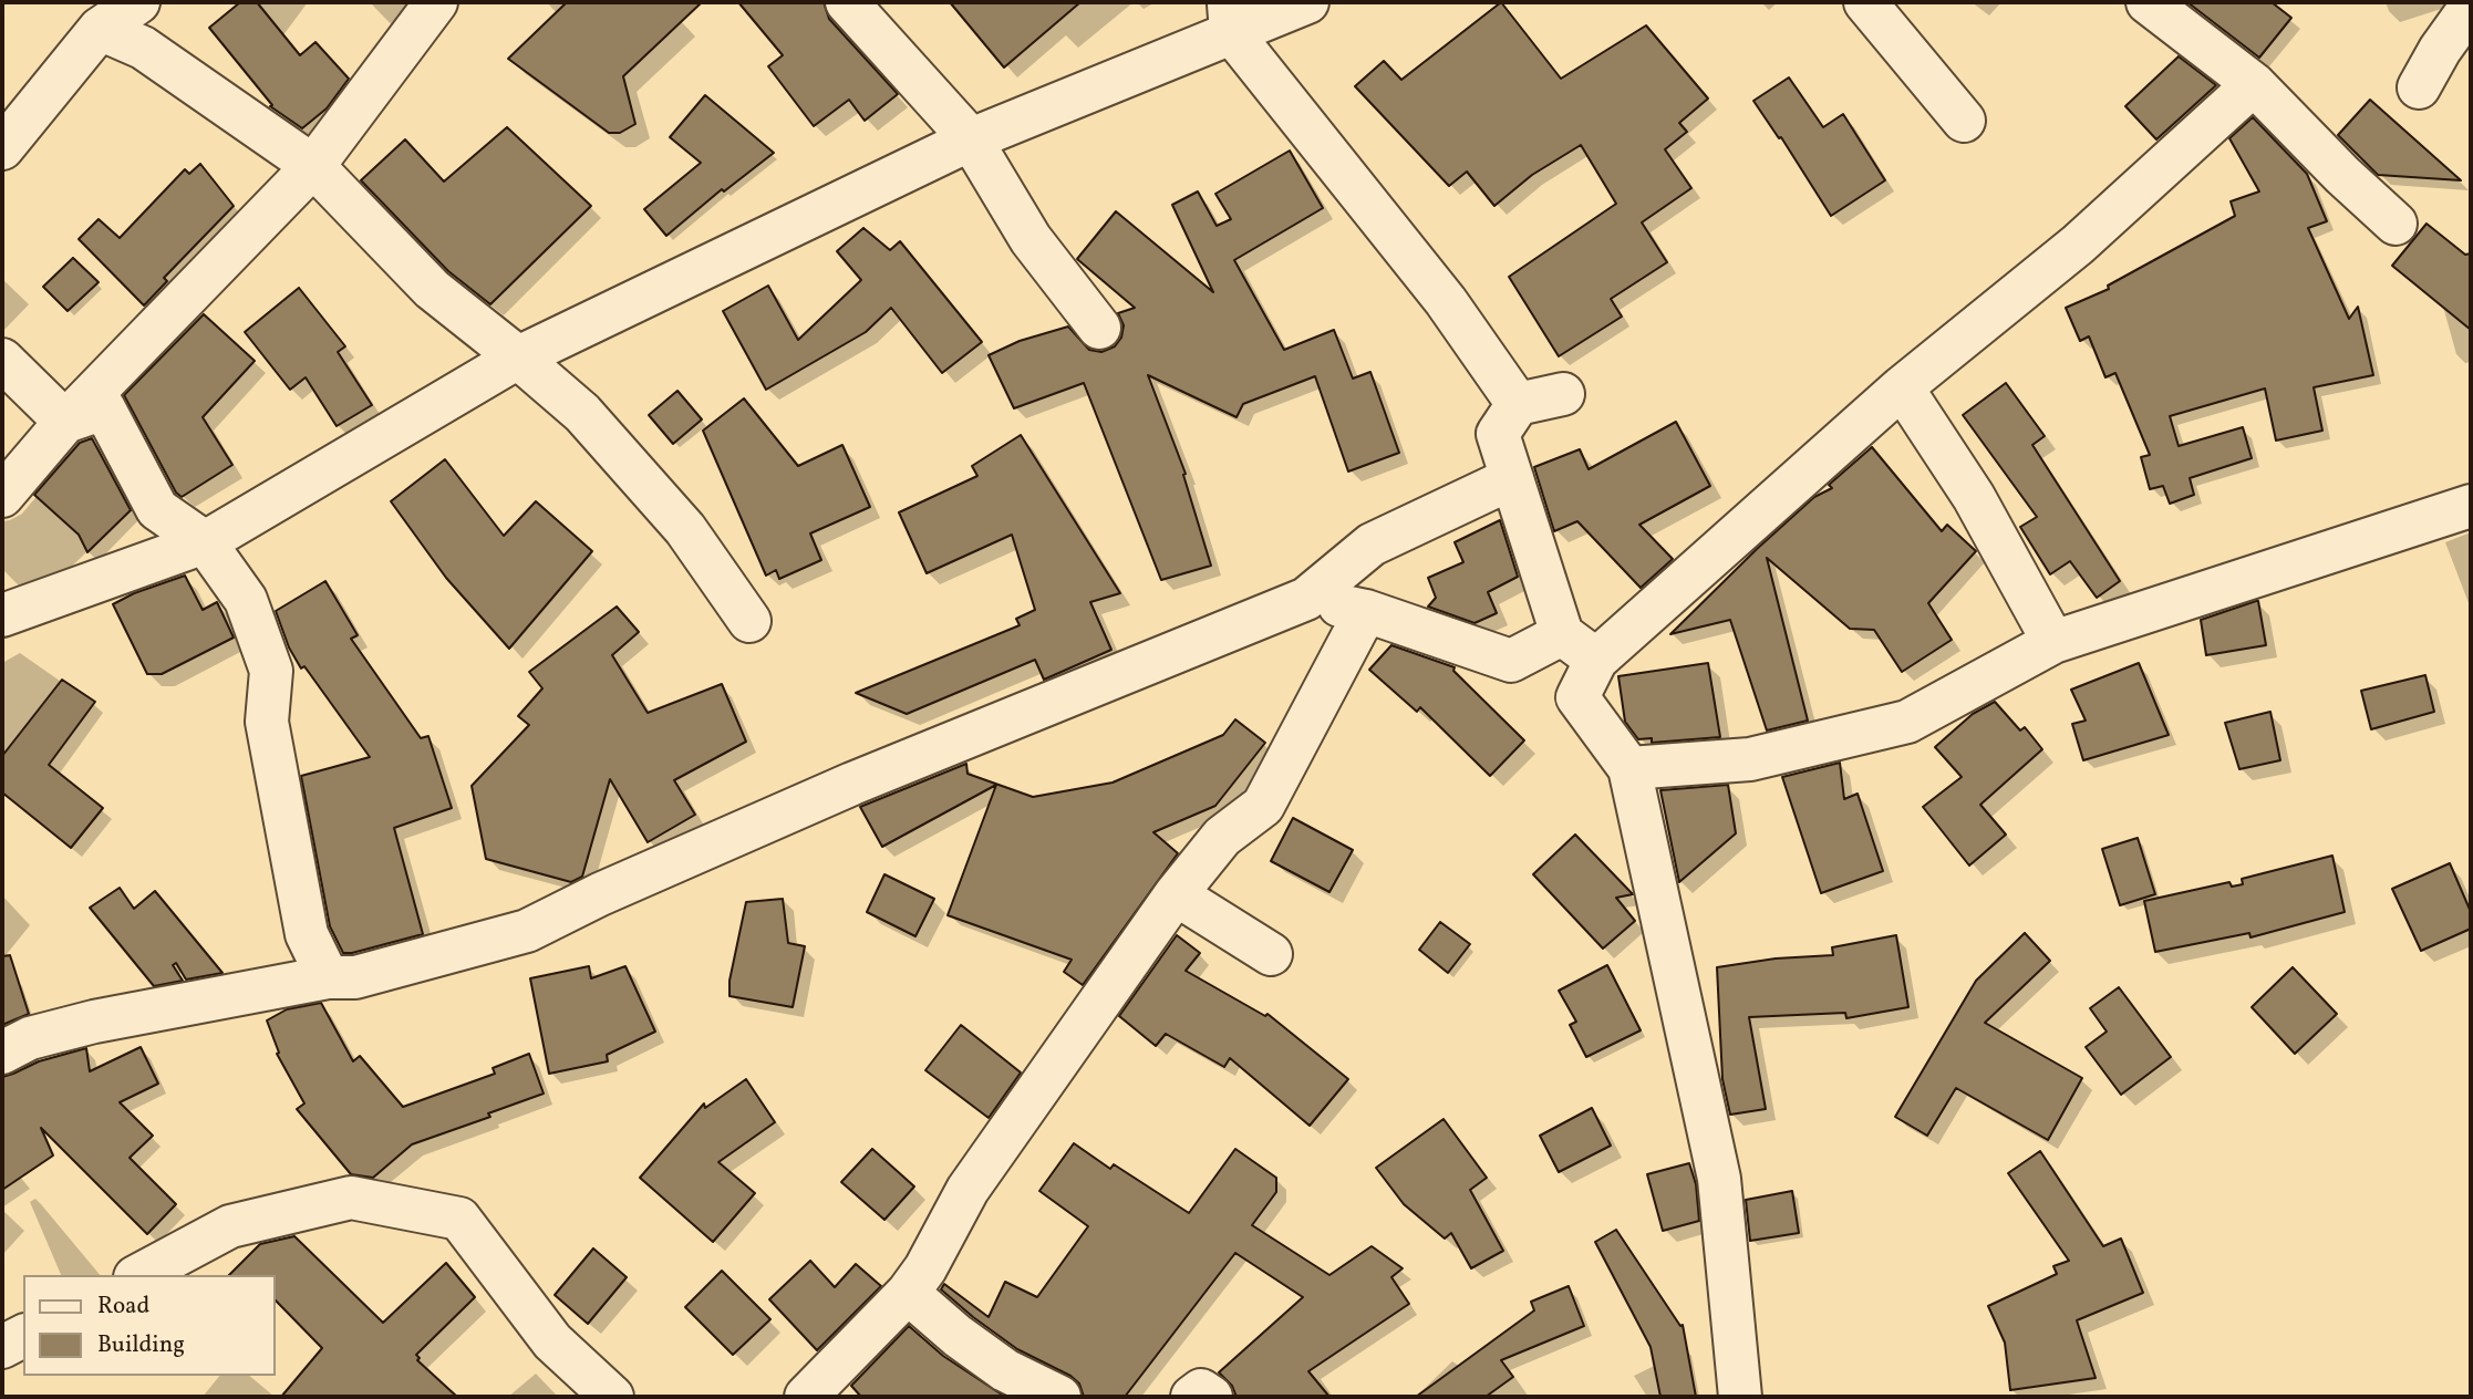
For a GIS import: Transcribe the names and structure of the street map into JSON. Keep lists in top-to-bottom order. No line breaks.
{"legend":["Road","Building"]}
